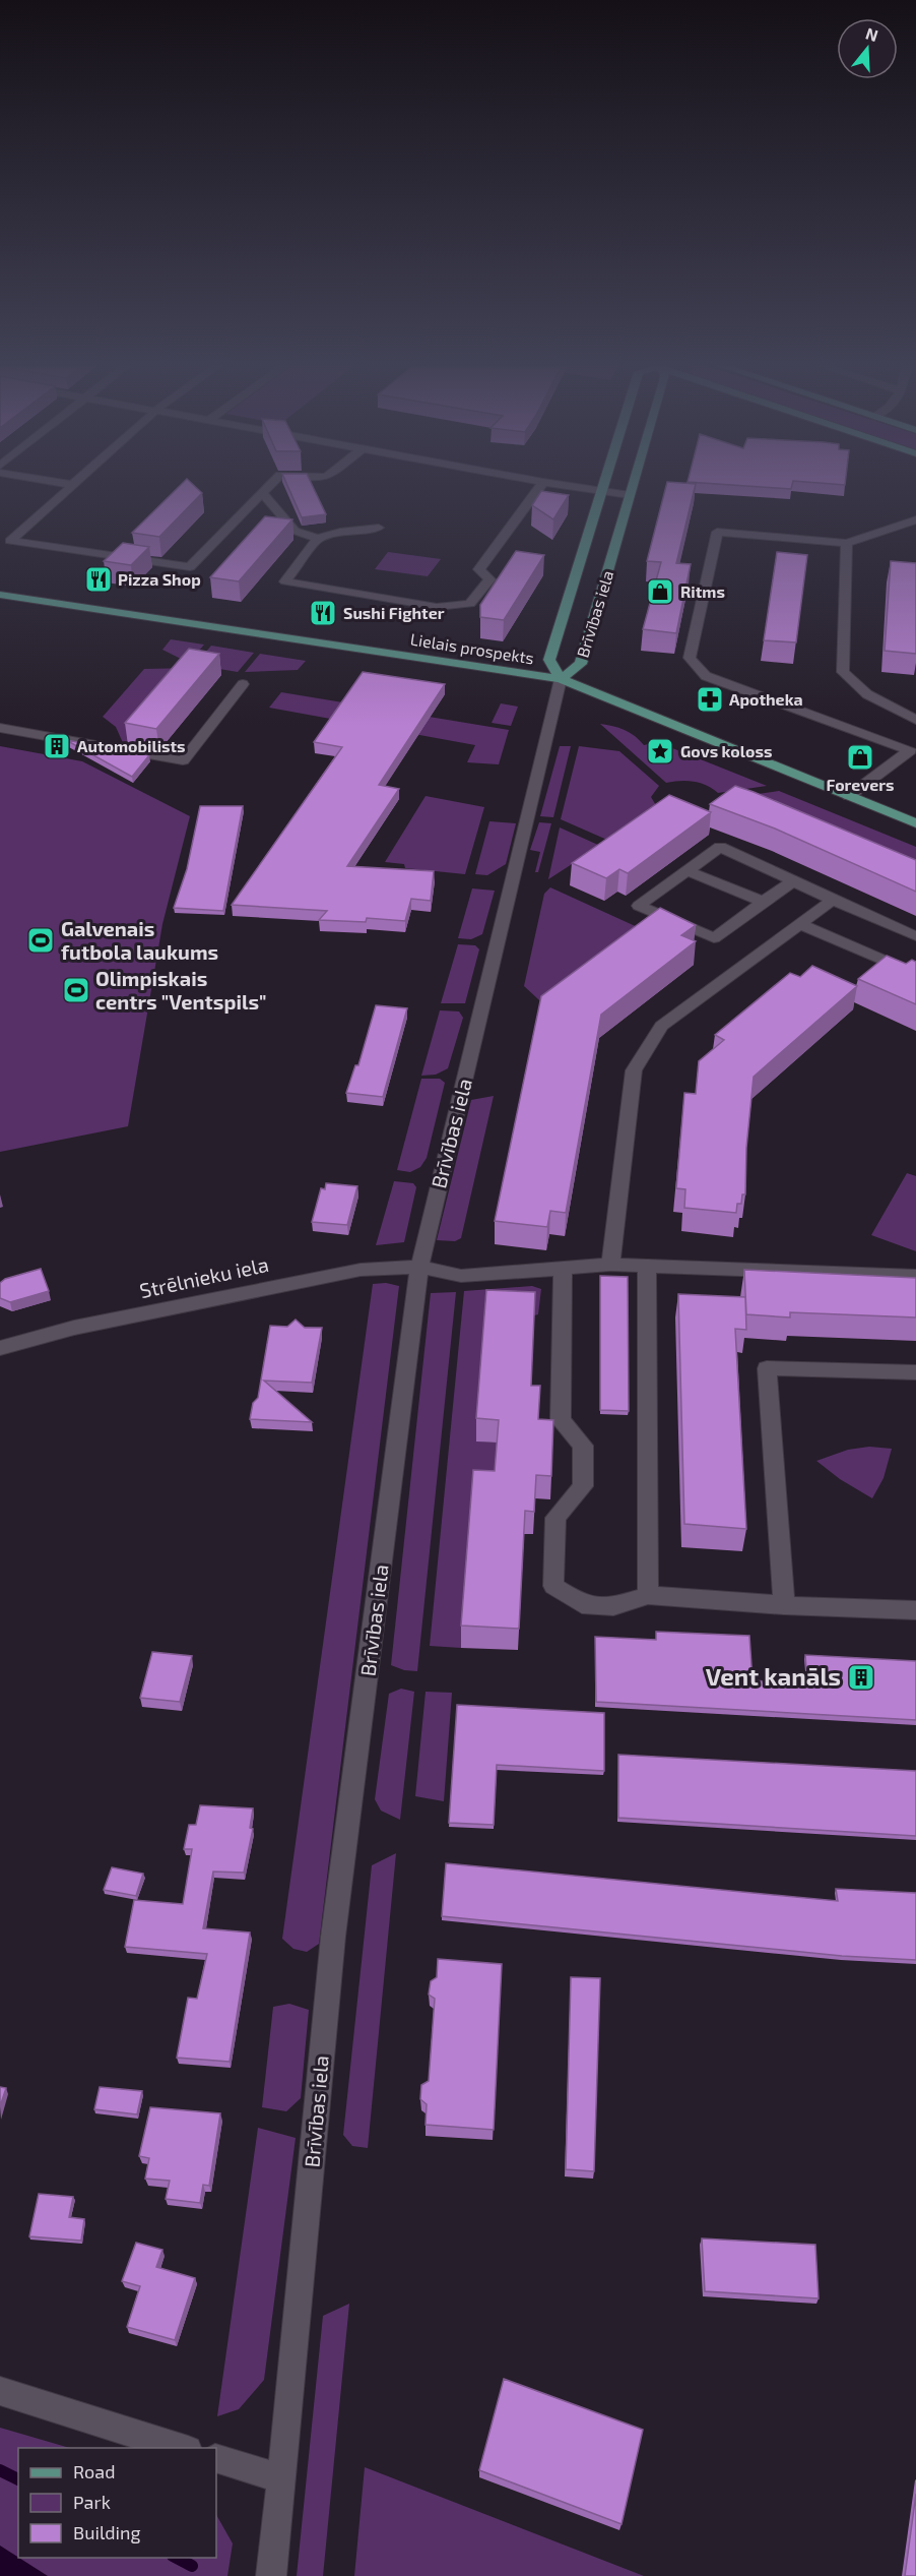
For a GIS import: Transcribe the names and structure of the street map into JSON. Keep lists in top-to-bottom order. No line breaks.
{"streets":{"main road":["Brīvības iela","Lielais prospekts"],"street":["Strēlnieku iela"]},"crossings":[["Brīvības iela","Lielais prospekts"],["Brīvības iela","Strēlnieku iela"]],"places":{"restaurant":["Pizza Shop","Sushi Fighter"],"shop":["Ritms","Forevers"],"pharmacy":["Apotheka"],"building":["Automobilists","Vent kanāls"],"place":["Govs koloss"],"sports":["Galvenais futbola laukums","Olimpiskais centrs \"Ventspils\""]},"legend":["Road","Park","Building"],"north":"top"}
